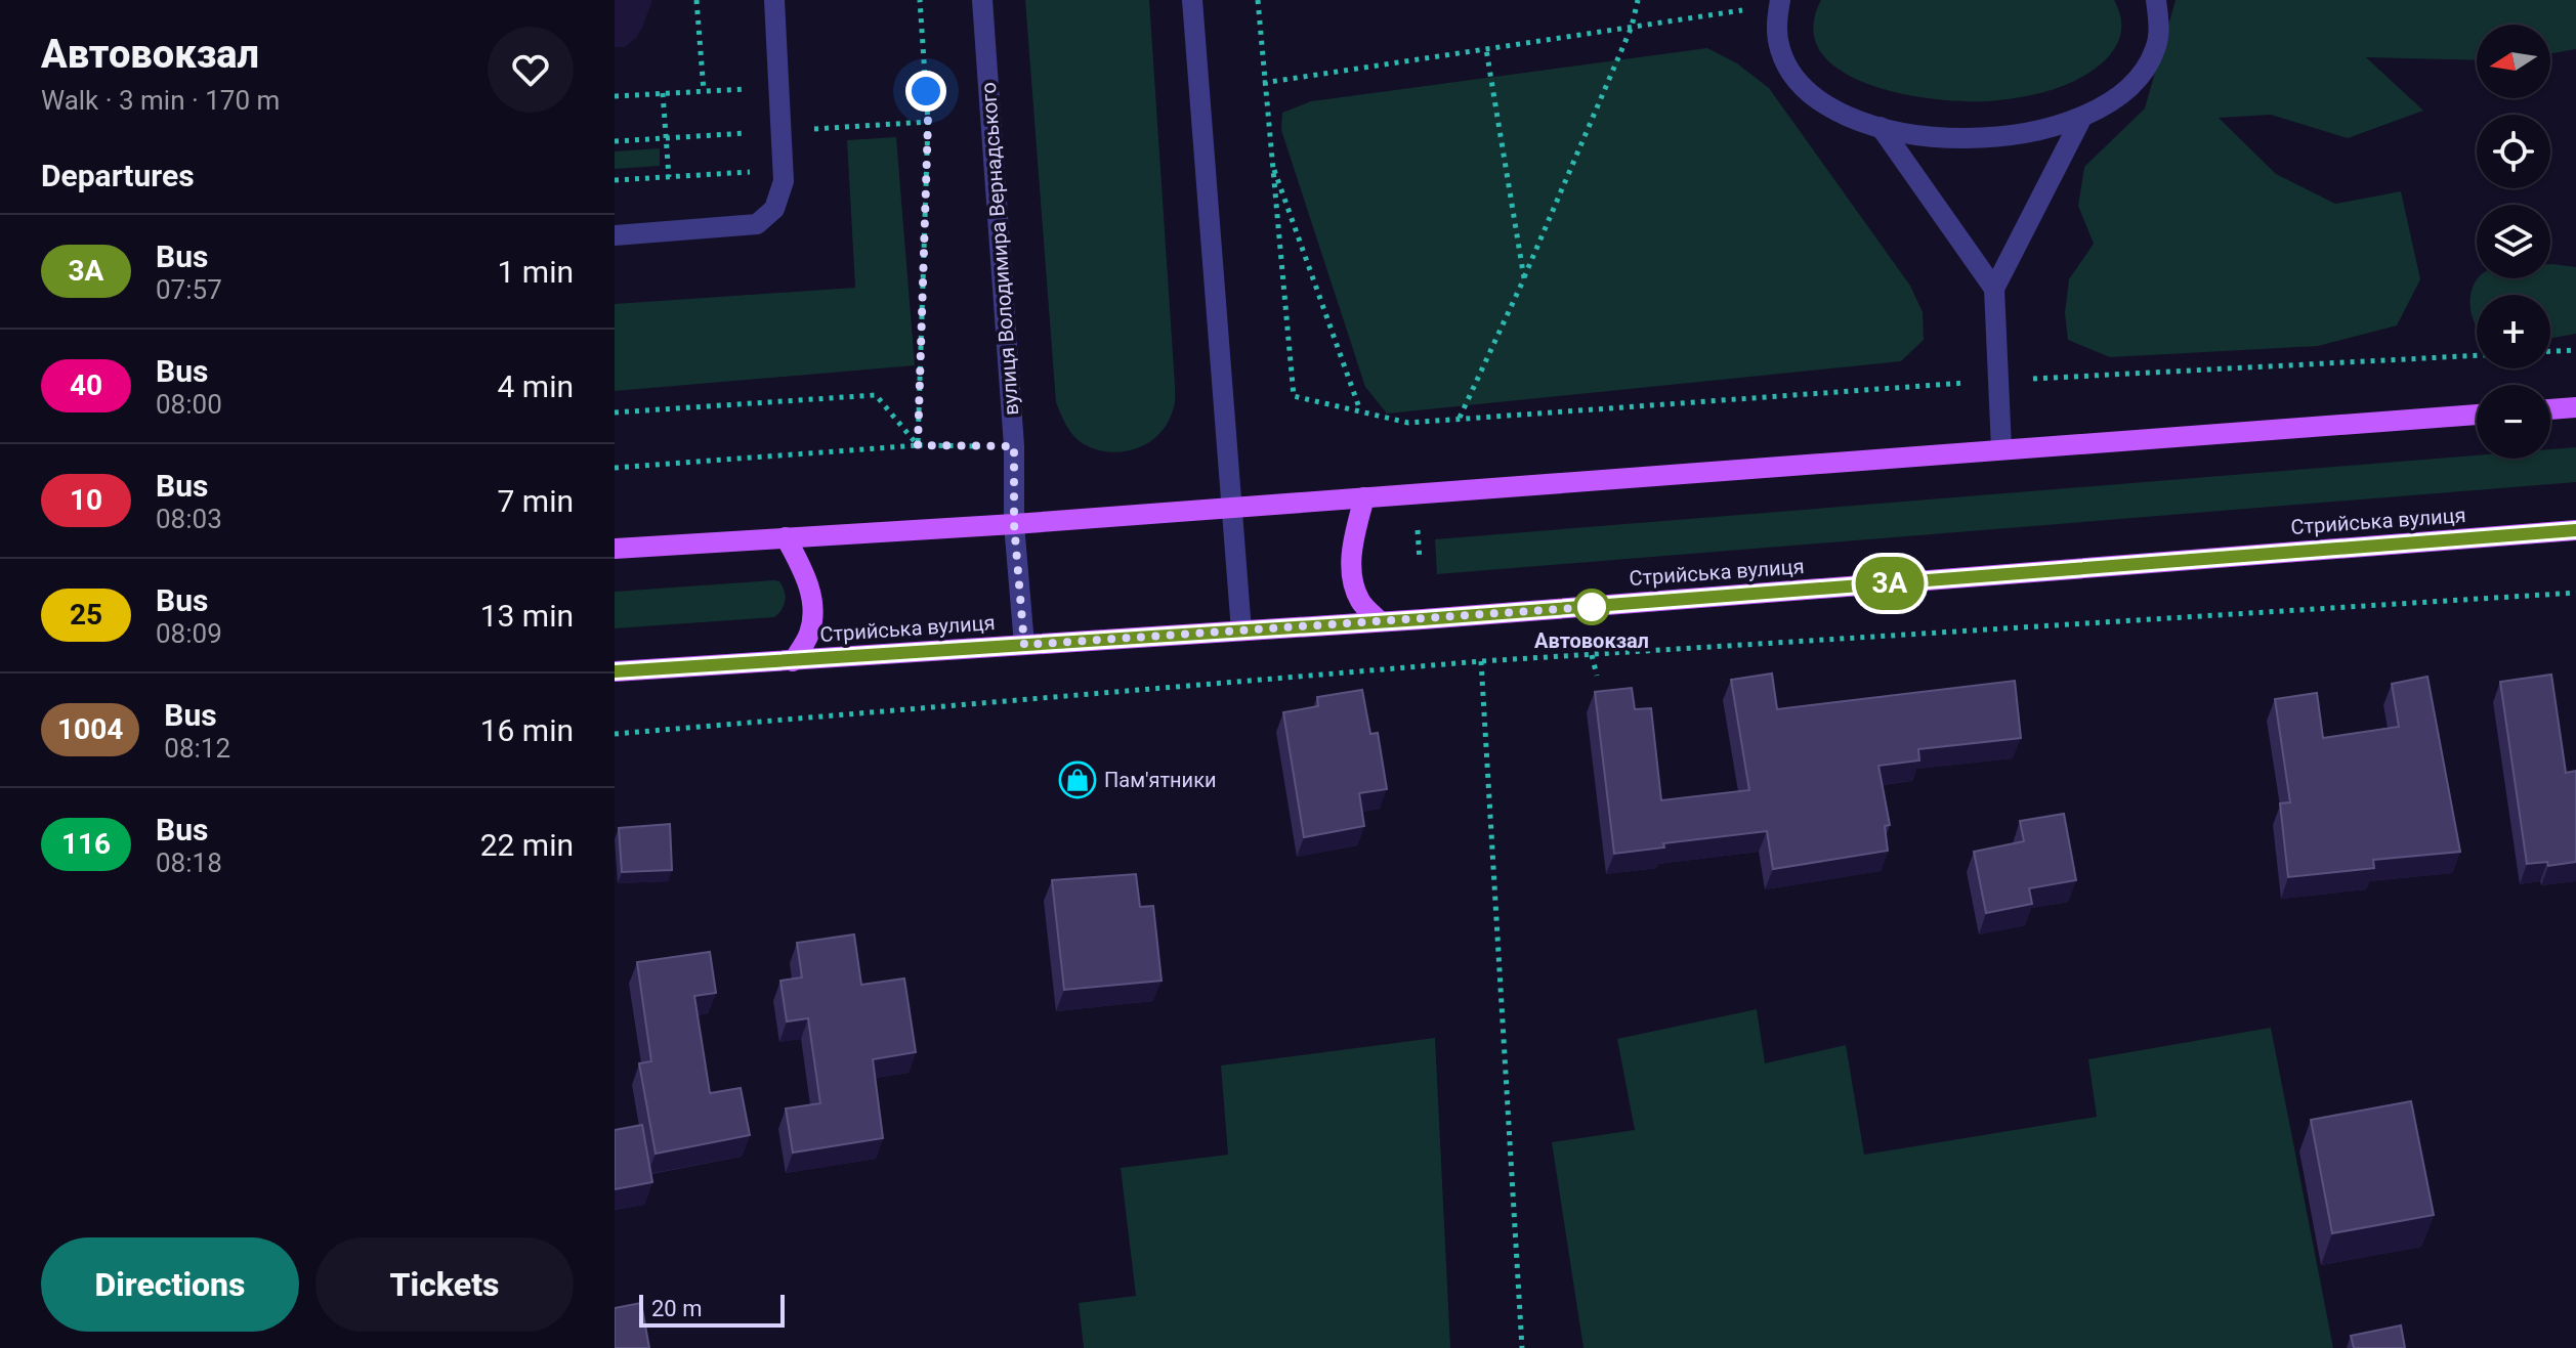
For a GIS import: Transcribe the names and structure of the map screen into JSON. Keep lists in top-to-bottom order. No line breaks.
{"streets":{"main road":["Стрийська вулиця"],"street":["вулиця Володимира Вернадського"]},"crossings":[["вулиця Володимира Вернадського","Стрийська вулиця"]],"places":{"other":["Автовокзал"],"shop":["Пам'ятники"]},"lines":["bus line 3А"],"scale_bar":"20 m","north":"left","page":{"heading":[["Автовокзал","Walk · 3 min · 170 m"],"Departures"],"on_map":"3А","map_buttons":["+","−"],"list":[{"mark":"3А","name":"Bus","note":"07:57","value":"1 min"},{"mark":"40","name":"Bus","note":"08:00","value":"4 min"},{"mark":"10","name":"Bus","note":"08:03","value":"7 min"},{"mark":"25","name":"Bus","note":"08:09","value":"13 min"},{"mark":"1004","name":"Bus","note":"08:12","value":"16 min"},{"mark":"116","name":"Bus","note":"08:18","value":"22 min"}],"buttons":["Directions","Tickets"],"scale":"20 m"}}
